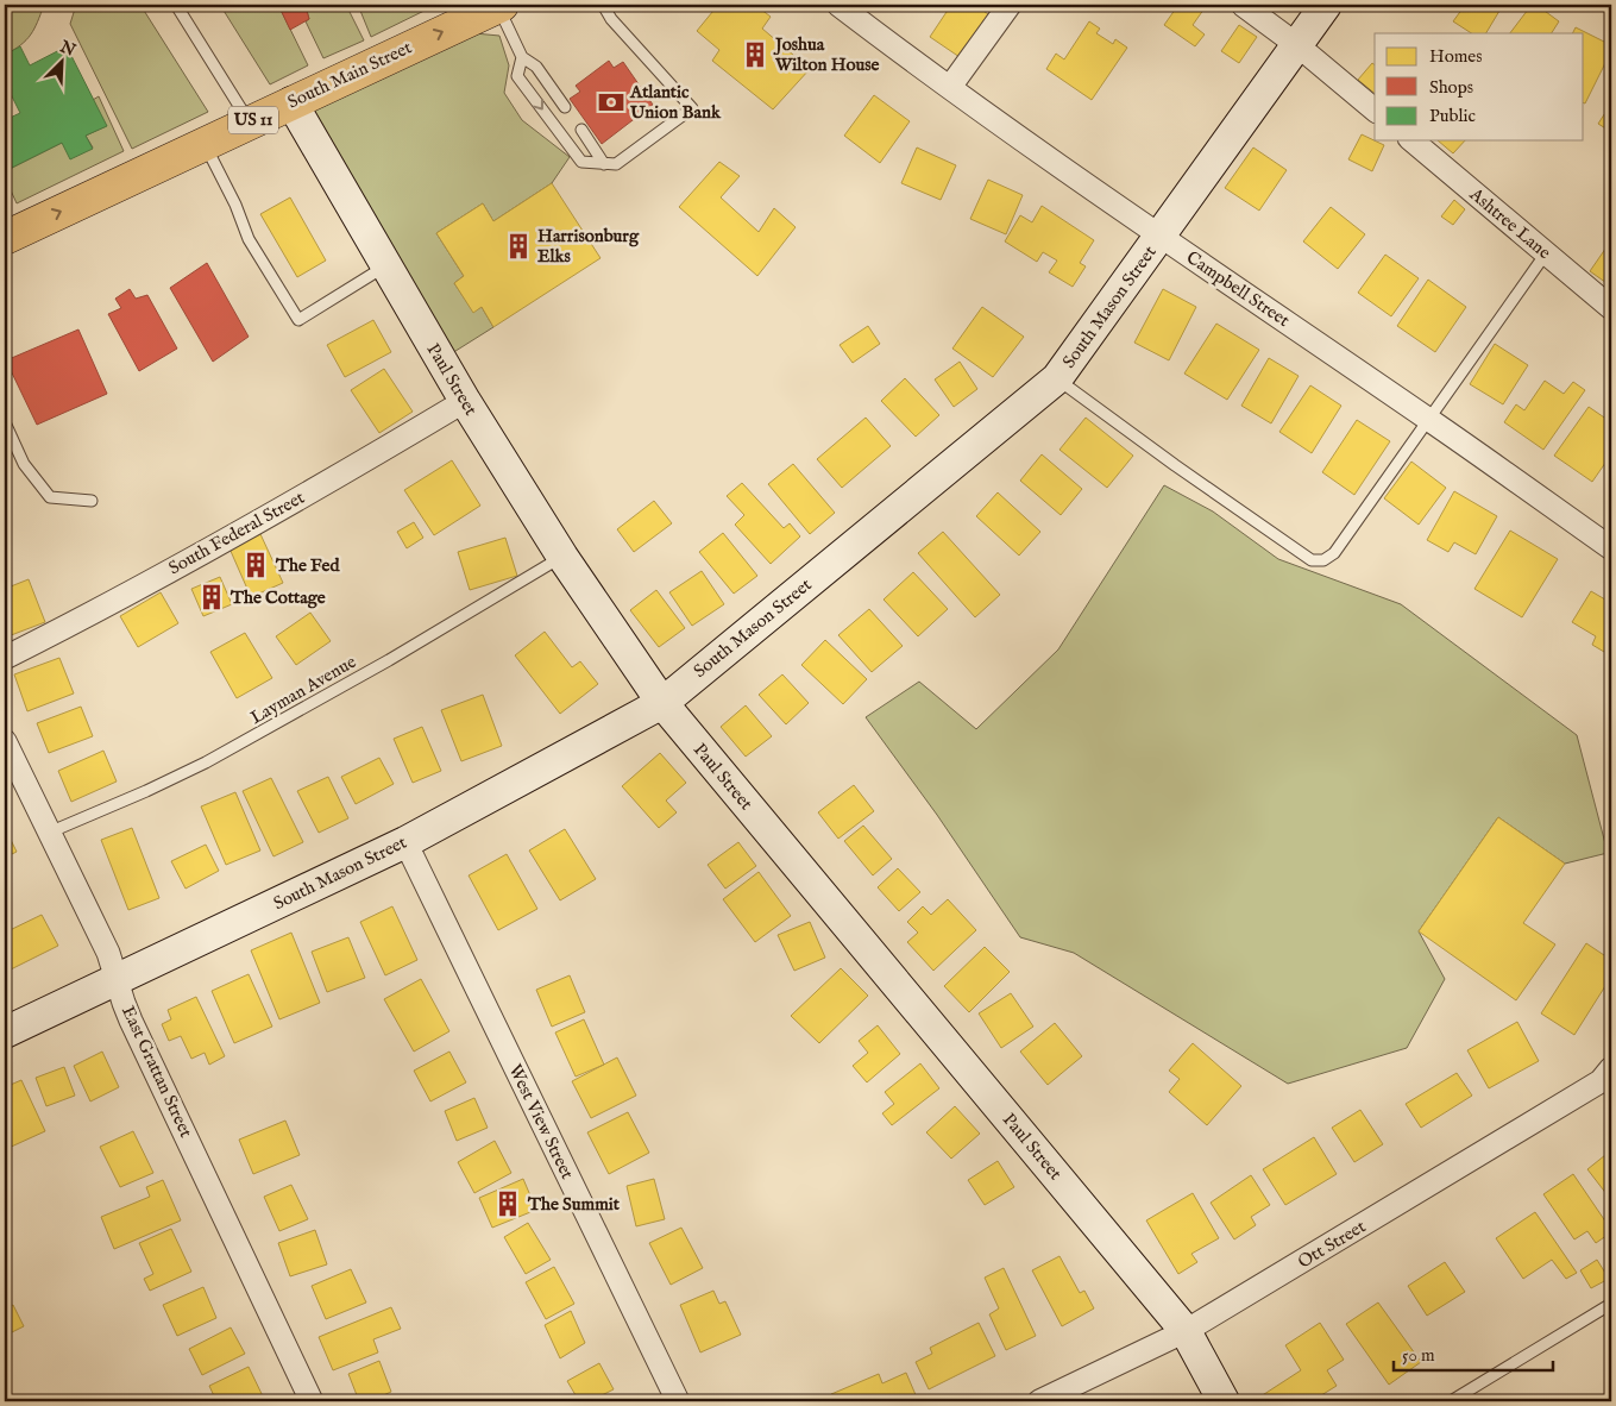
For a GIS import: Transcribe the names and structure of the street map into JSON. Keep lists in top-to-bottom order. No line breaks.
{"streets":{"main road":["South Main Street","US 11","South Mason Street","Paul Street"],"street":["Ashtree Lane","Campbell Street","South Federal Street","East Grattan Street","West View Street","Ott Street"],"lane":["Layman Avenue"]},"crossings":[["South Main Street","Paul Street"],["Campbell Street","South Mason Street"],["South Mason Street","Paul Street"],["South Mason Street","East Grattan Street"],["South Mason Street","West View Street"],["Paul Street","South Federal Street"],["Paul Street","Layman Avenue"],["Paul Street","Ott Street"],["Layman Avenue","East Grattan Street"]],"one_way":["South Main Street"],"places":{"building":["Joshua Wilton House","Harrisonburg Elks","The Fed","The Cottage","The Summit"],"bank":["Atlantic Union Bank"]},"legend":["Homes","Shops","Public"],"scale_bar":"50 m","north":"top right"}
